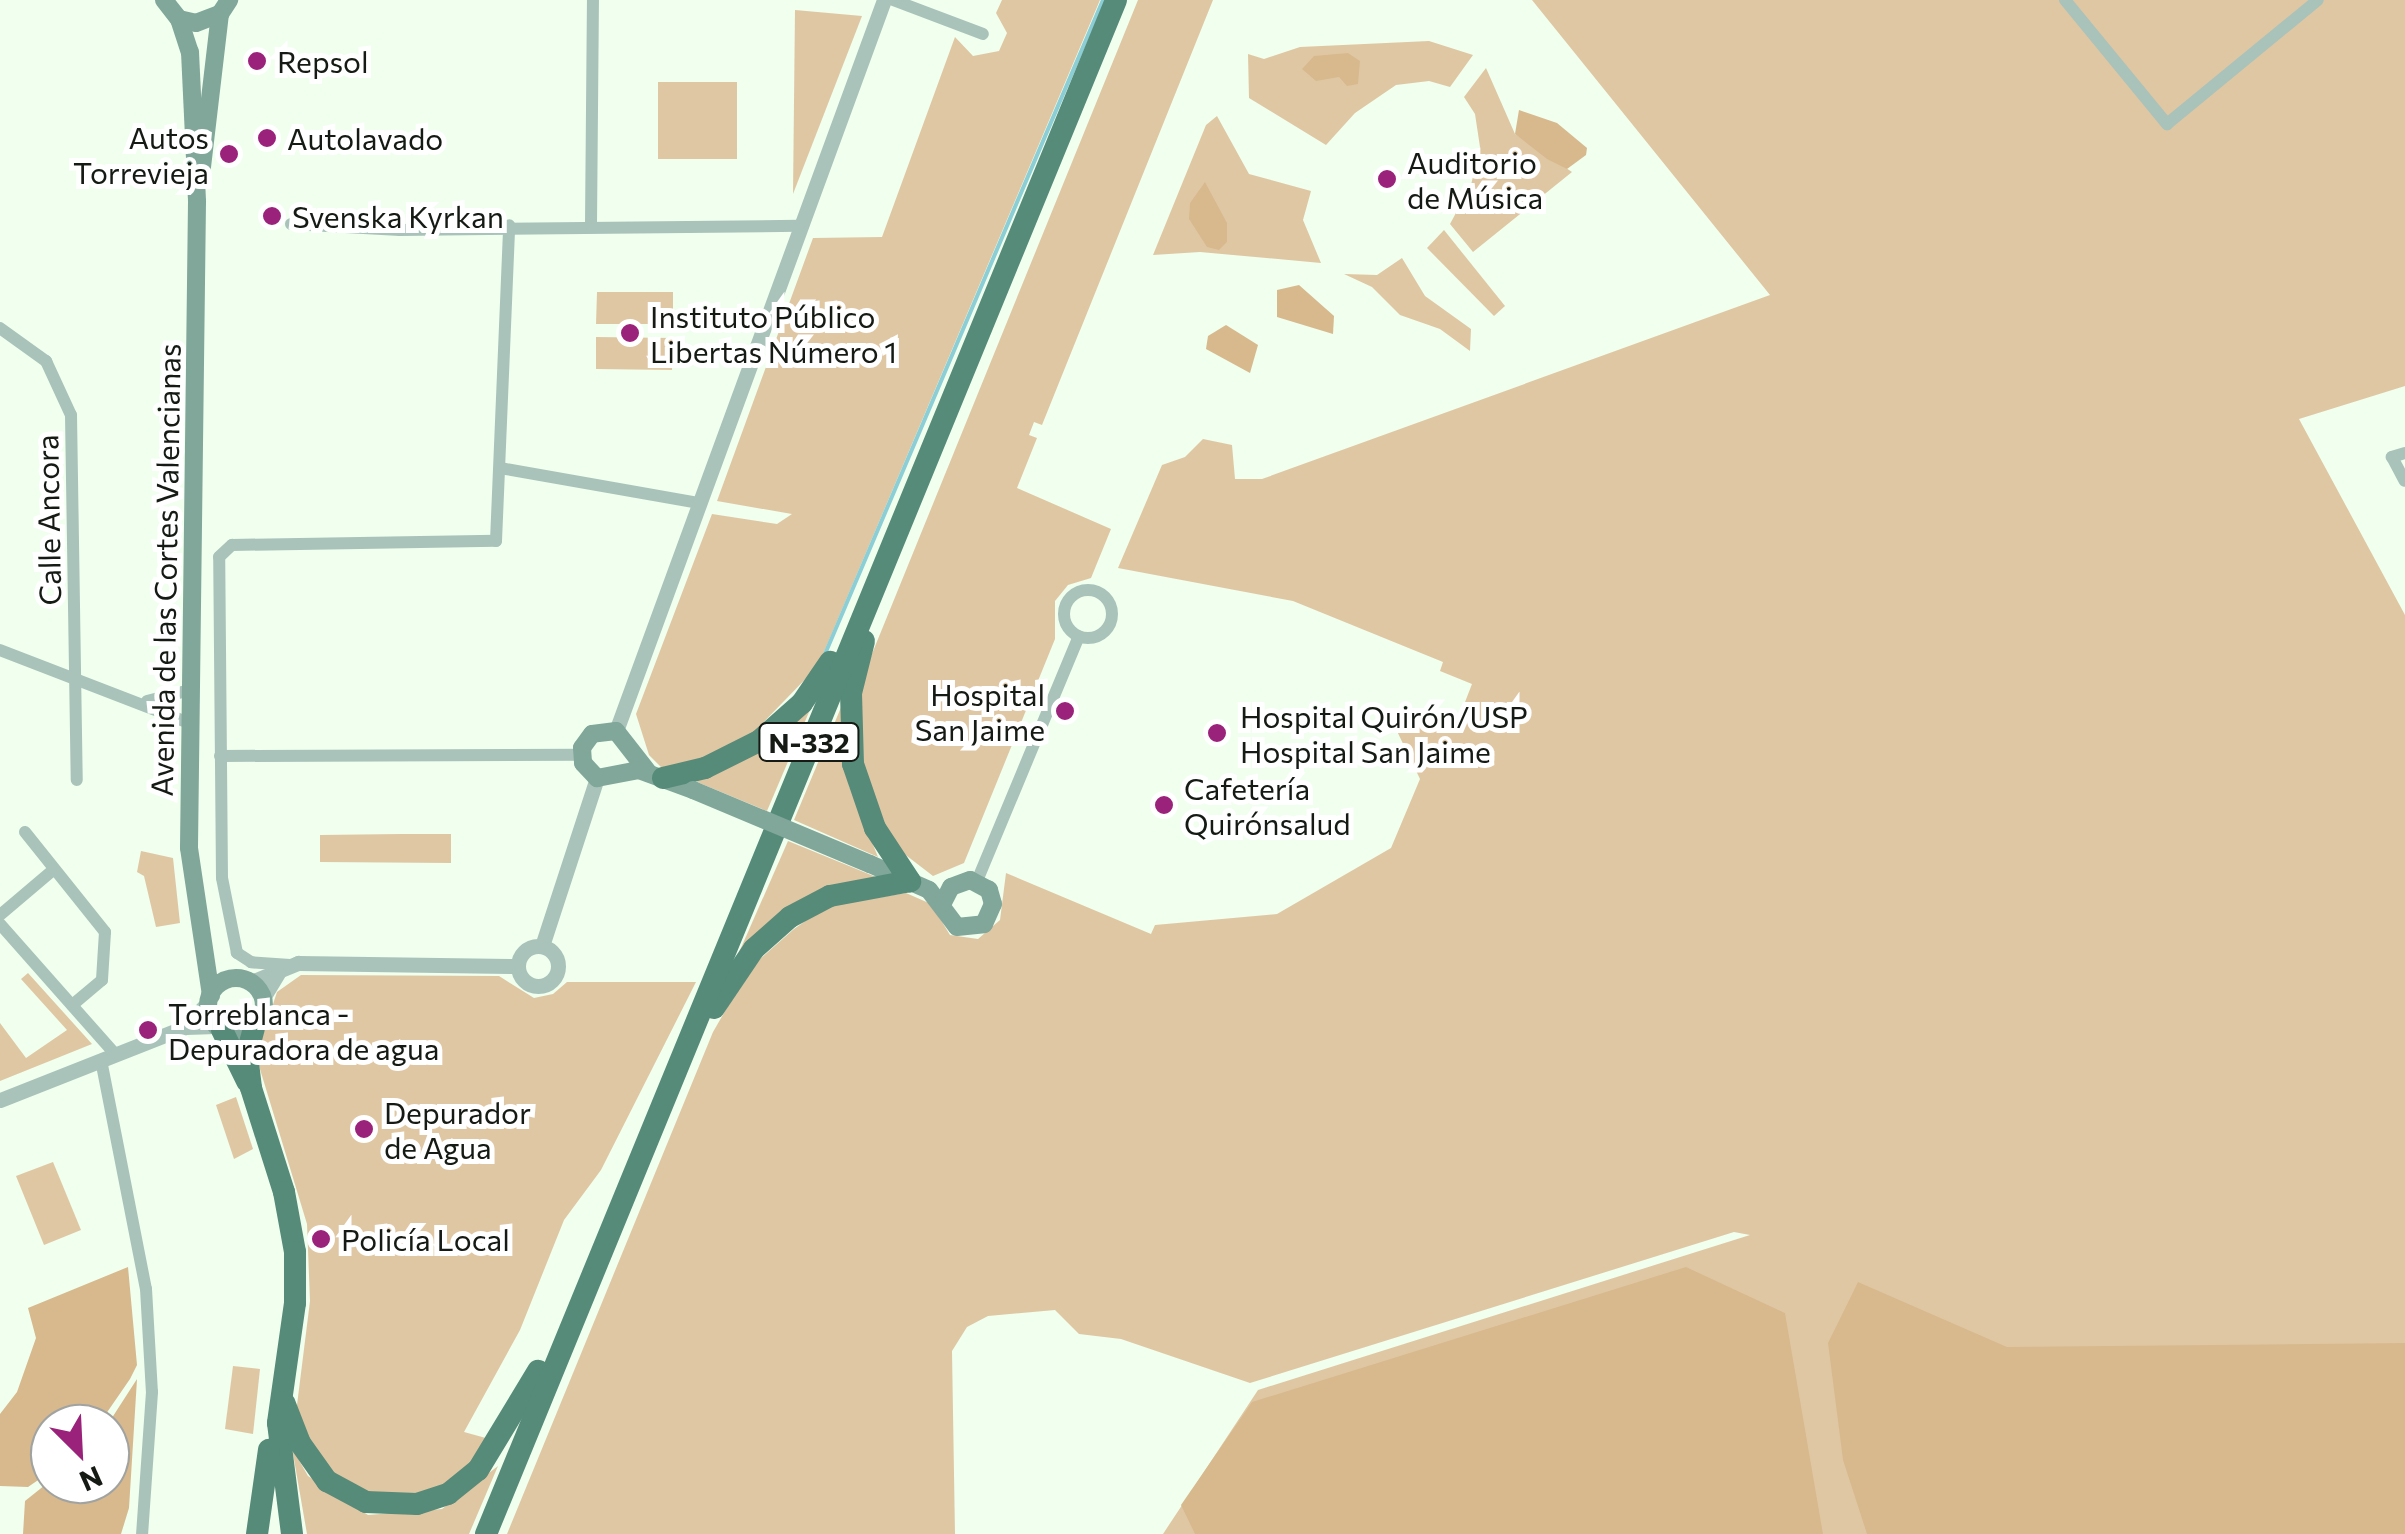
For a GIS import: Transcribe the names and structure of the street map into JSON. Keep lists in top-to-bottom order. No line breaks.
{"streets":{"highway":["N-332"],"main road":["Avenida de las Cortes Valencianas"],"street":["Calle Ancora"]},"places":["Repsol","Autolavado","Autos Torrevieja","Auditorio de Música","Svenska Kyrkan","Instituto Público Libertas Número 1","Hospital San Jaime","Hospital Quirón/USP Hospital San Jaime","Cafetería Quirónsalud","Torreblanca - Depuradora de agua","Depurador de Agua","Policía Local"],"north":"bottom right"}
